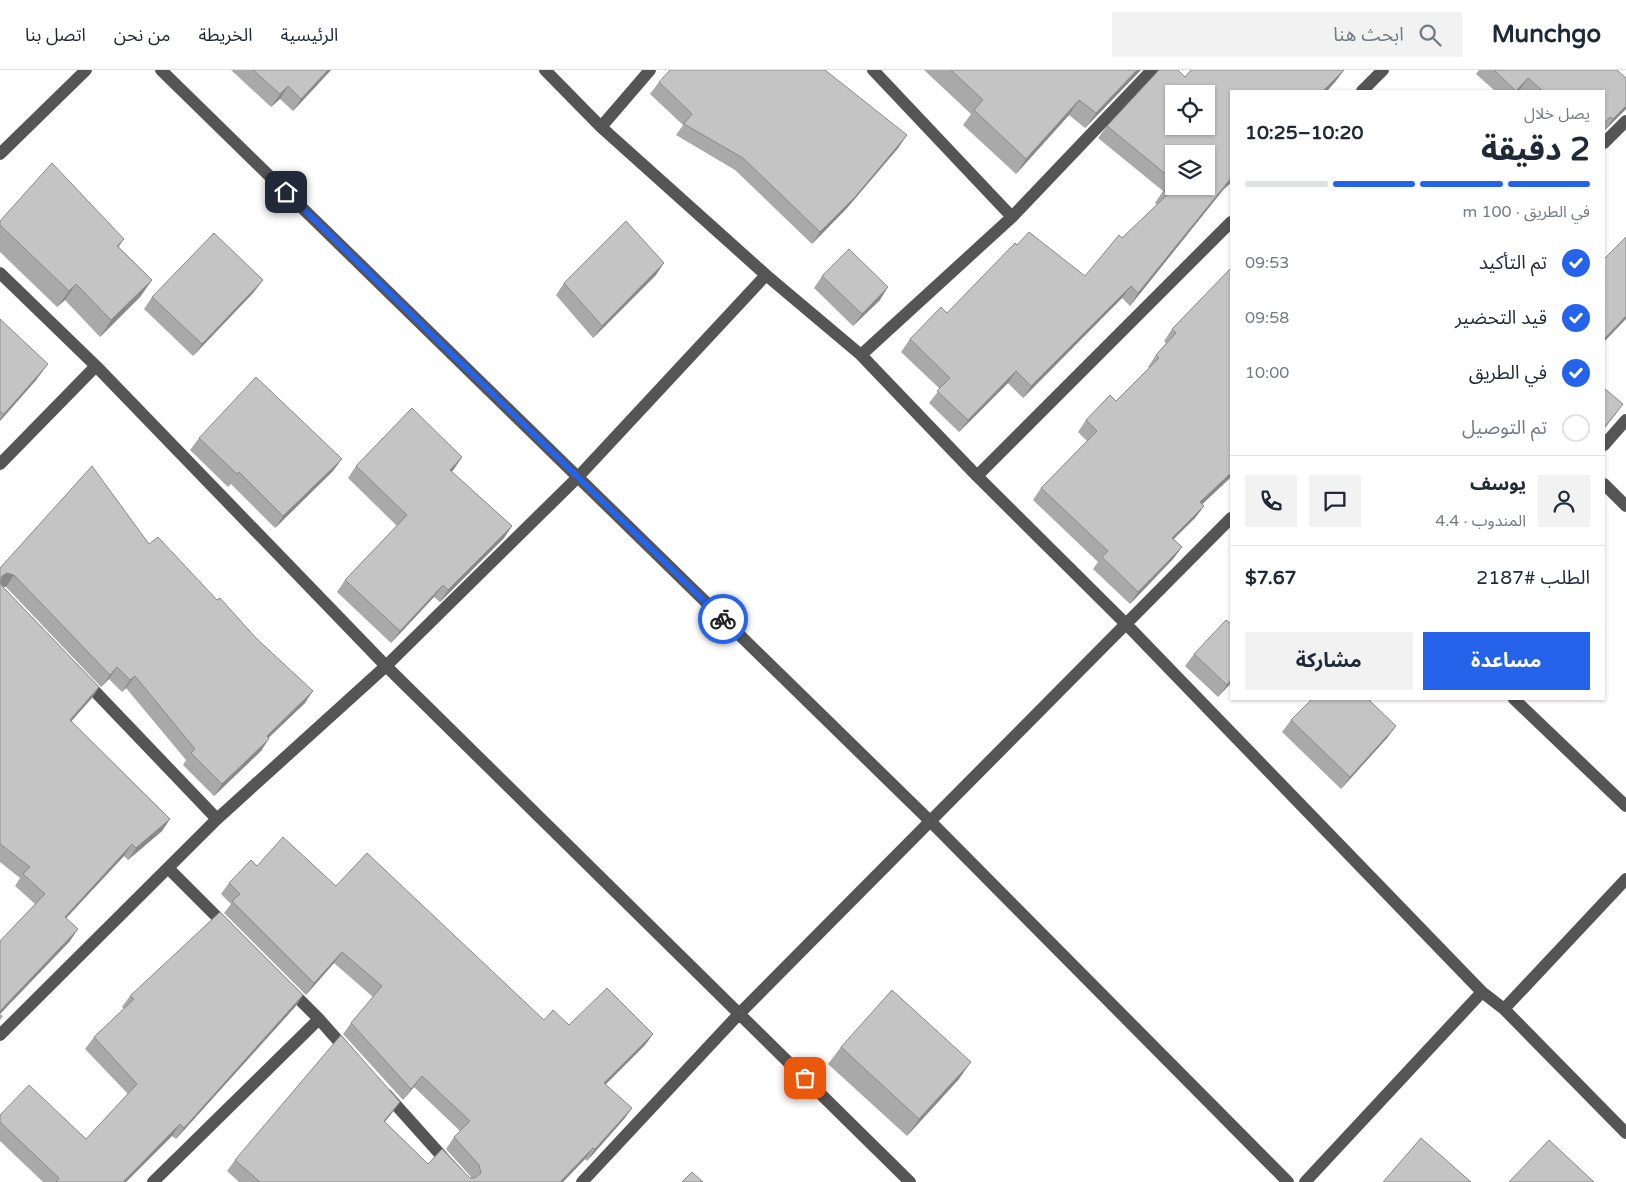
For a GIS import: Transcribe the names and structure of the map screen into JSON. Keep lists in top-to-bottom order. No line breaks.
{"page":{"header":"Munchgo","search":"ابحث هنا","nav":["الرئيسية","الخريطة","من نحن","اتصل بنا"],"heading":["2 دقيقة","يصل خلال","10:20–10:25"],"panel":["يوسف","المندوب · 4.4","الطلب #2187","$7.67"],"bar":"في الطريق · 100 m","list":[["تم التأكيد","09:53"],["قيد التحضير","09:58"],["في الطريق","10:00"],"تم التوصيل"],"buttons":["مساعدة","مشاركة"]}}
